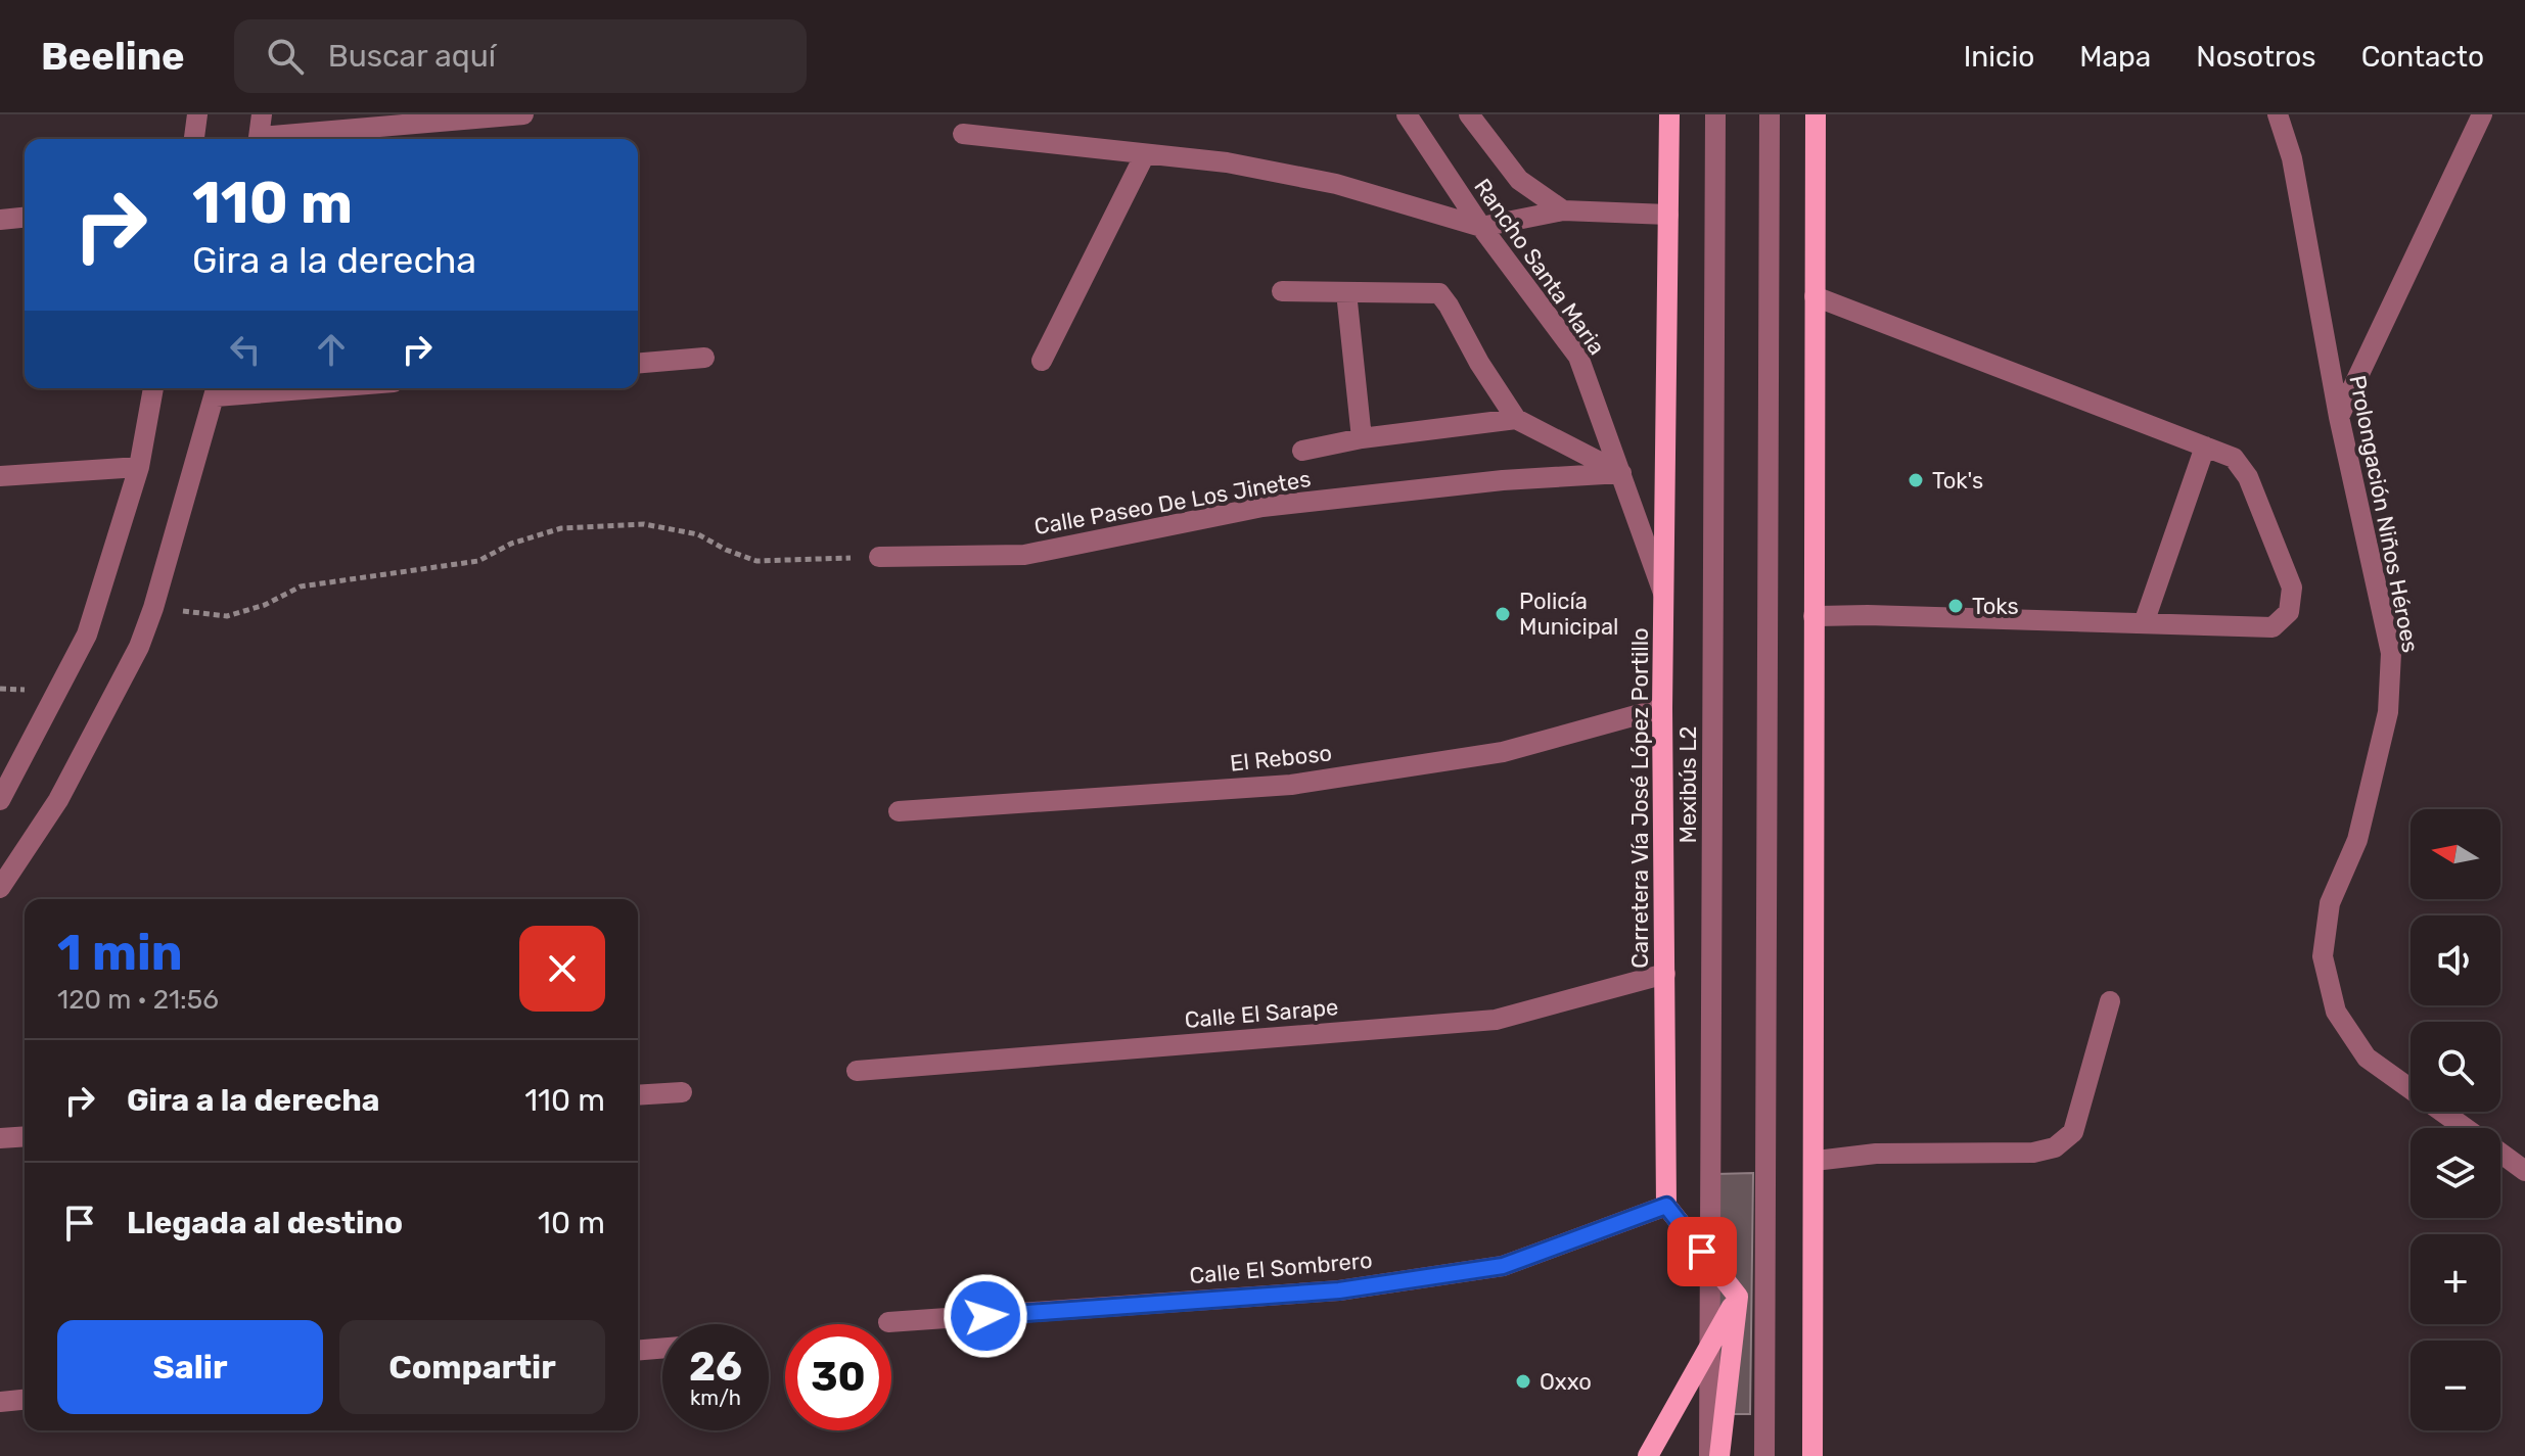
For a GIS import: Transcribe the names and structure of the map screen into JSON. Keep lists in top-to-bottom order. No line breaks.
{"streets":{"main road":["Carretera Vía José López Portillo"],"street":["Rancho Santa Maria","Calle Paseo De Los Jinetes","Prolongación Niños Héroes","El Reboso","Mexibús L2","Calle El Sarape","Calle El Sombrero"]},"crossings":[["Rancho Santa Maria","Calle Paseo De Los Jinetes"],["Rancho Santa Maria","Carretera Vía José López Portillo"],["El Reboso","Carretera Vía José López Portillo"],["Carretera Vía José López Portillo","Calle El Sarape"],["Carretera Vía José López Portillo","Calle El Sombrero"]],"places":["Tok's","Toks","Policía Municipal","Oxxo"],"north":"left","page":{"header":"Beeline","search":"Buscar aquí","nav":["Inicio","Mapa","Nosotros","Contacto"],"turn":["110 m","Gira a la derecha"],"map_buttons":["+","−"],"heading":["1 min","120 m · 21:56"],"list":[{"name":"Gira a la derecha","value":"110 m"},{"name":"Llegada al destino","value":"10 m"}],"buttons":["Salir","Compartir"],"speed":"26 km/h","limit":"30"}}
